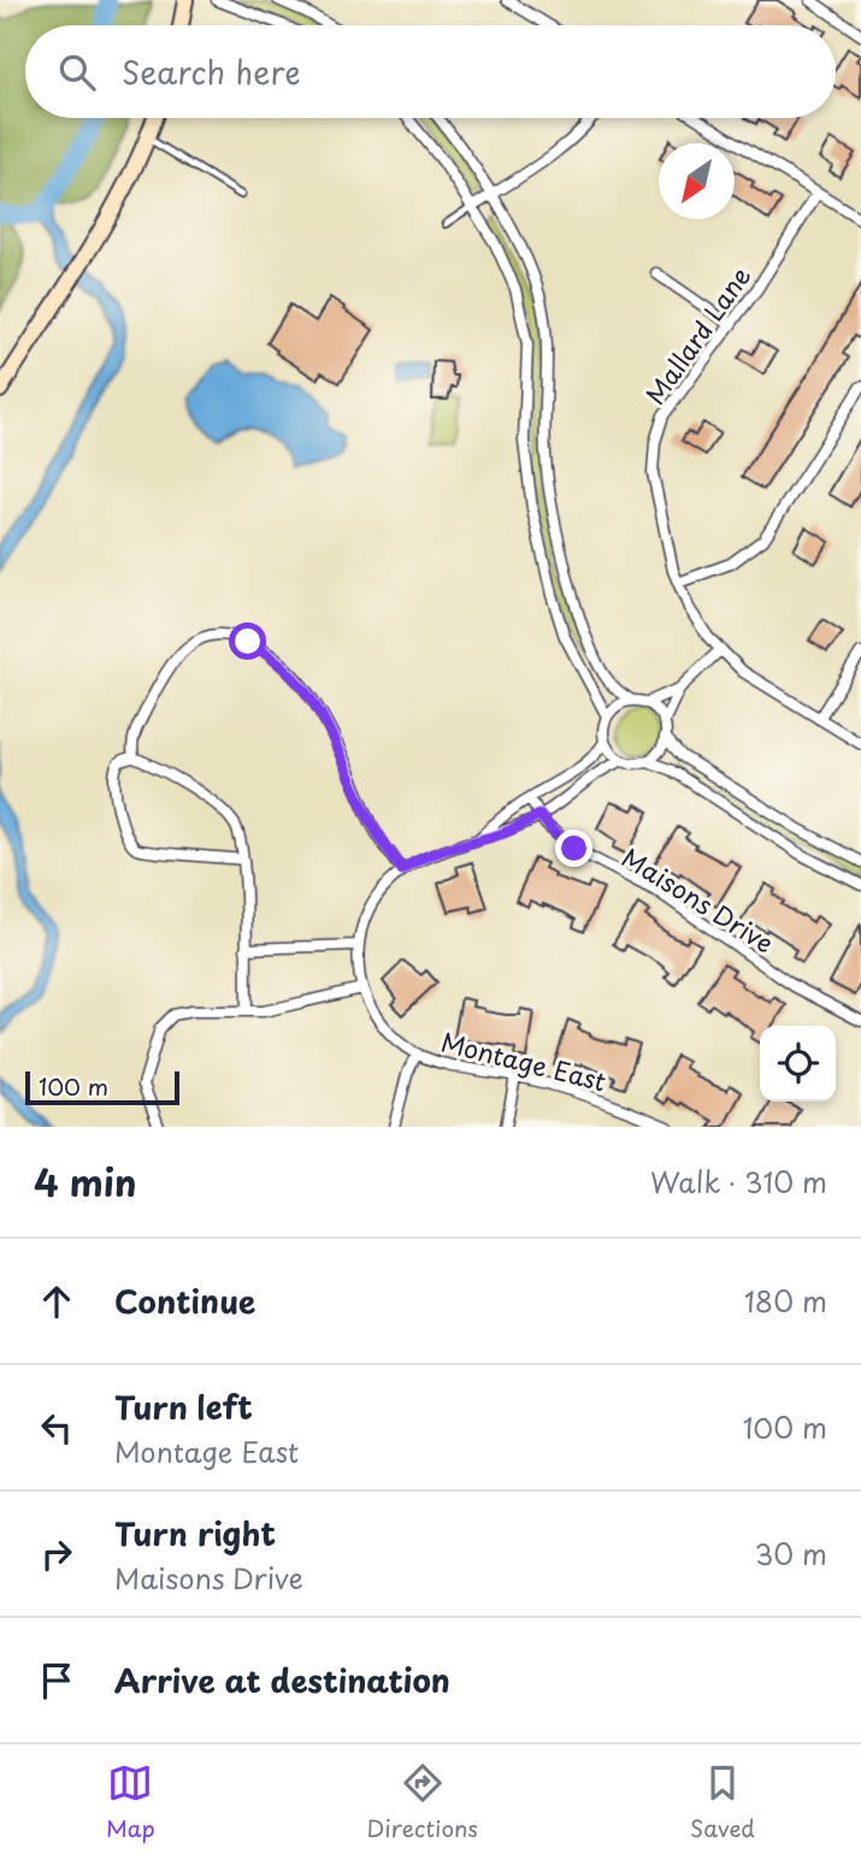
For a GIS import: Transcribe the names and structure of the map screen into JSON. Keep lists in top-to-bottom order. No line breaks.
{"streets":{"street":["Mallard Lane","Maisons Drive","Montage East"]},"crossings":[["Maisons Drive","Montage East"]],"scale_bar":"100 m","north":"bottom left","page":{"search":"Search here","scale":"100 m","heading":["4 min","Walk · 310 m"],"list":[["Continue","180 m"],["Turn left","Montage East","100 m"],["Turn right","Maisons Drive","30 m"],"Arrive at destination"],"nav":["Map","Directions","Saved"]}}
